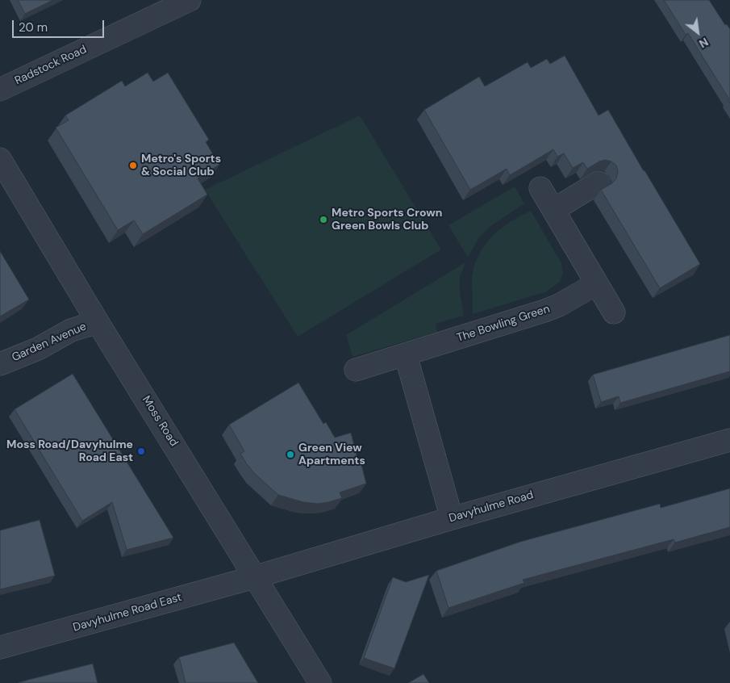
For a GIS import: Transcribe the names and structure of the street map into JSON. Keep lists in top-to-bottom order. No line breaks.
{"streets":{"street":["Radstock Road","The Bowling Green","Garden Avenue","Moss Road","Davyhulme Road","Davyhulme Road East"]},"crossings":[["Garden Avenue","Moss Road"],["Moss Road","Davyhulme Road"],["Moss Road","Davyhulme Road East"],["Davyhulme Road","Davyhulme Road East"]],"places":["Metro's Sports & Social Club","Metro Sports Crown Green Bowls Club","Moss Road/Davyhulme Road East","Green View Apartments"],"scale_bar":"20 m","north":"bottom right"}
